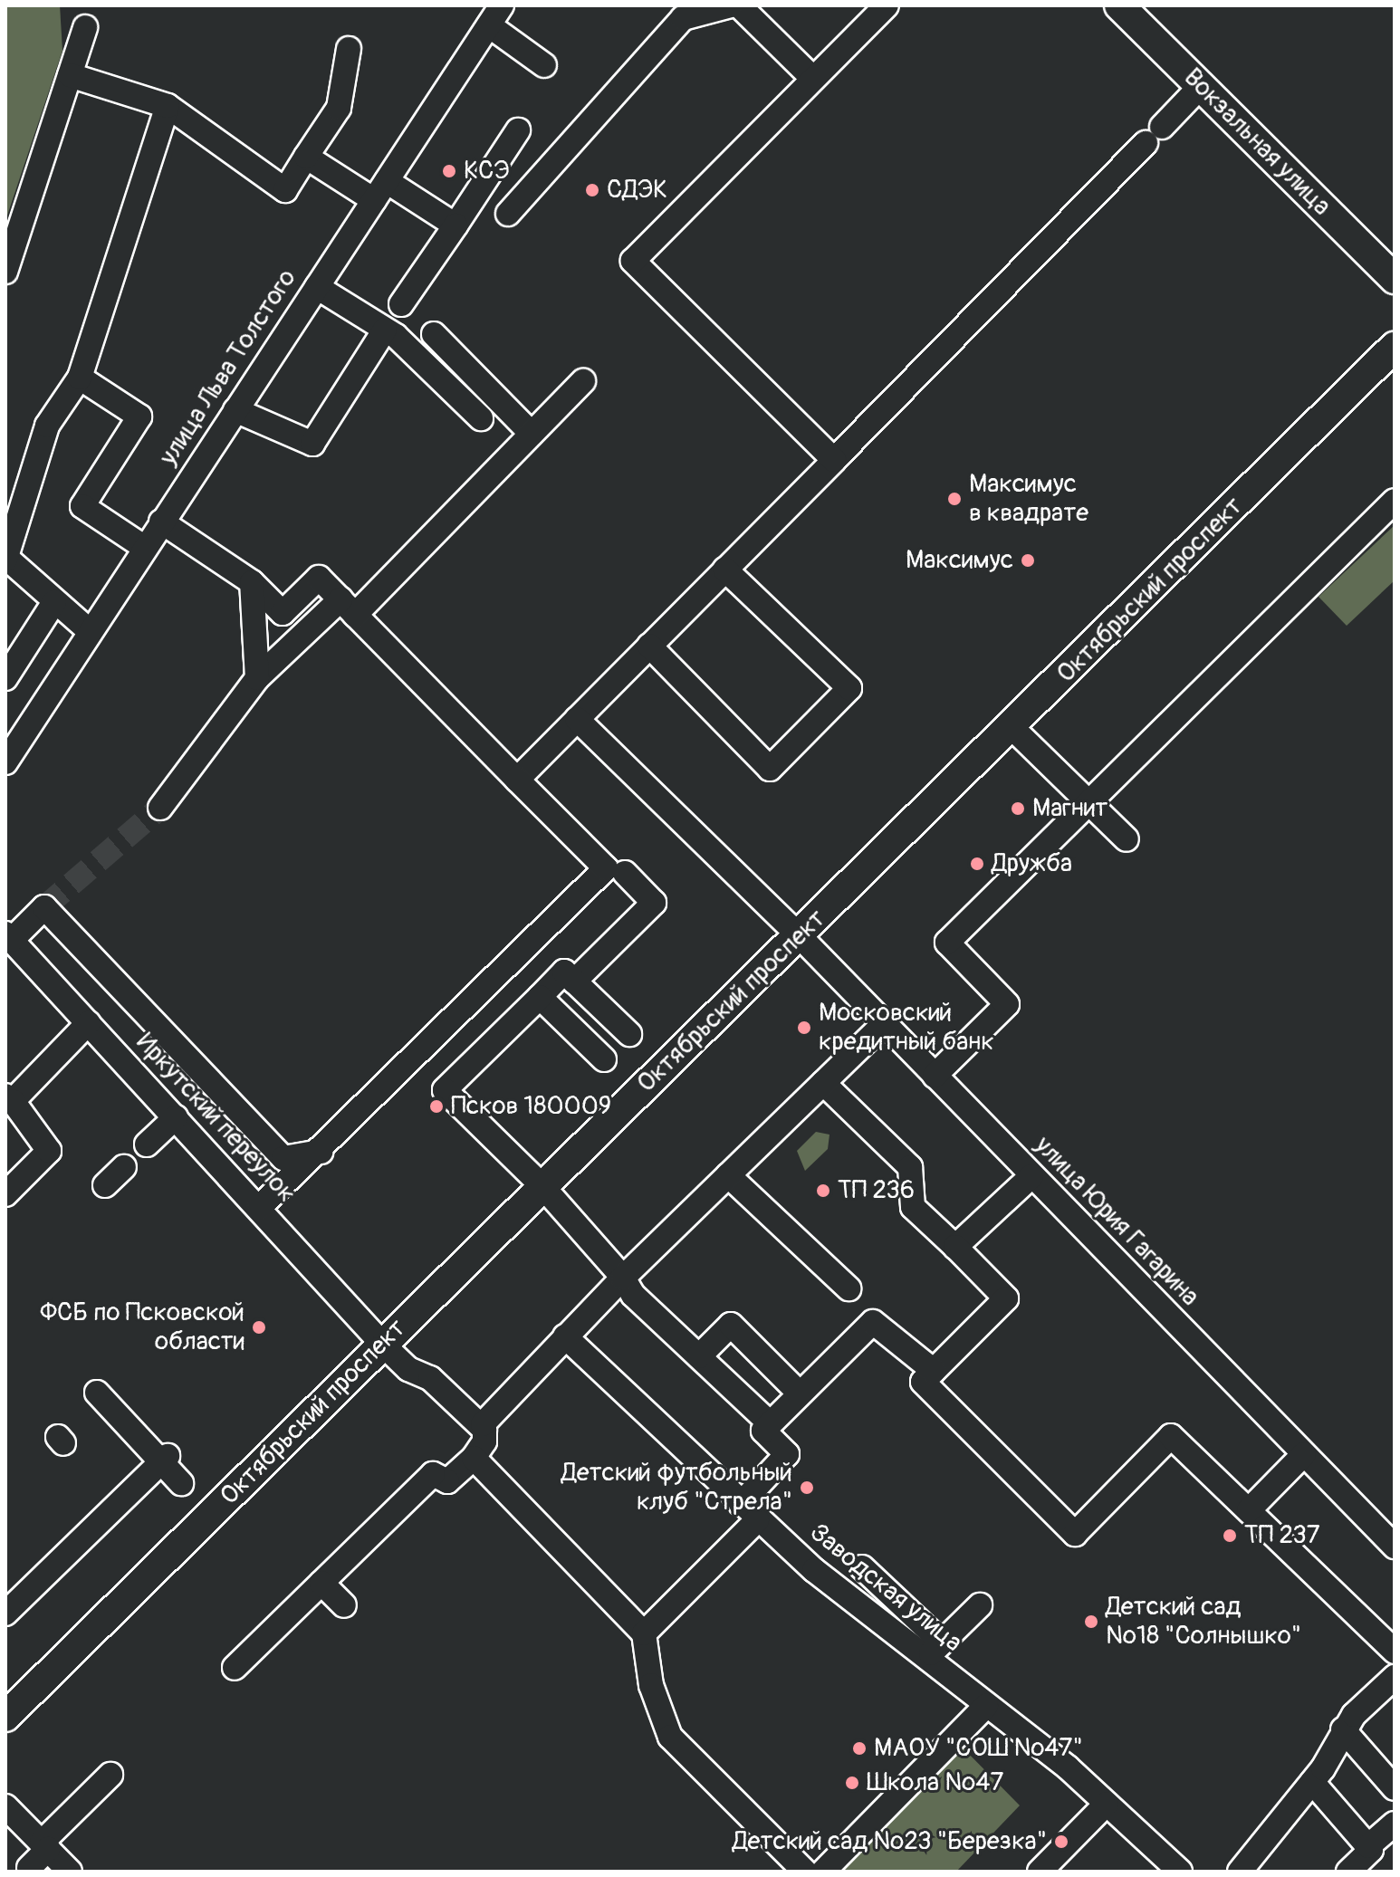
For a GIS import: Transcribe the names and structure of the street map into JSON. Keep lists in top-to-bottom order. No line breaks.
{"streets":{"main road":["Вокзальная улица","Октябрьский проспект"],"street":["улица Льва Толстого","Иркутский переулок","улица Юрия Гагарина","Заводская улица"]},"crossings":[["Октябрьский проспект","Иркутский переулок"],["Октябрьский проспект","улица Юрия Гагарина"]],"places":["КСЭ","СДЭК","Максимус в квадрате","Максимус","Магнит","Дружба","Московский кредитный банк","Псков 180009","ТП 236","ФСБ по Псковской области","Детский футбольный клуб \"Стрела\"","ТП 237","Детский сад №18 \"Солнышко\"","МАОУ \"СОШ №47\"","Школа №47","Детский сад №23 \"Березка\""]}
